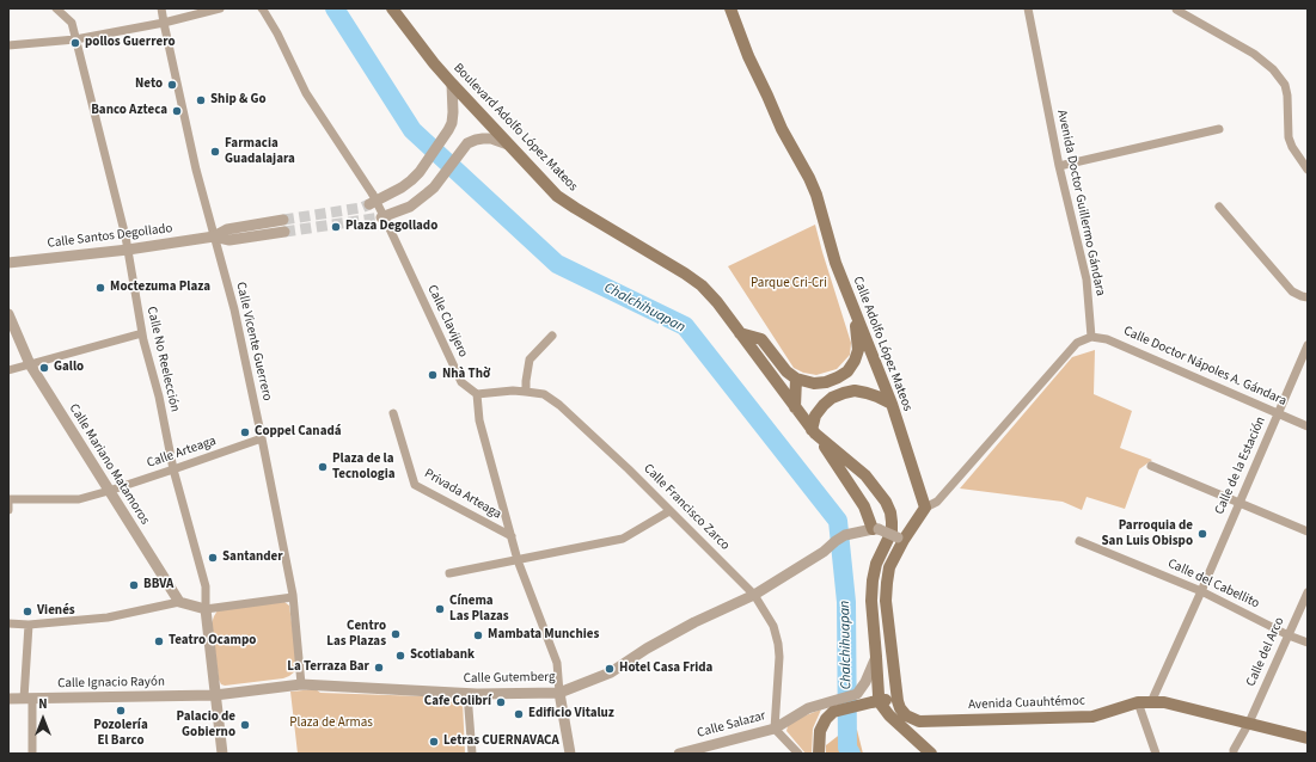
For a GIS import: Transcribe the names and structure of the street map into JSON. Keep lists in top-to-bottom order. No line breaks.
{"streets":{"main road":["Boulevard Adolfo López Mateos","Calle Adolfo López Mateos","Avenida Cuauhtémoc"],"street":["Avenida Doctor Guillermo Gándara","Calle Santos Degollado","Calle Clavijero","Calle Vicente Guerrero","Calle No Reelección","Calle Doctor Nápoles A. Gándara","Calle Arteaga","Calle Mariano Matamoros","Calle de la Estación","Privada Arteaga","Calle Francisco Zarco","Calle del Cabellito","Calle del Arco","Calle Gutemberg","Calle Ignacio Rayón","Calle Salazar"]},"crossings":[["Avenida Doctor Guillermo Gándara","Calle Doctor Nápoles A. Gándara"],["Calle Santos Degollado","Calle Vicente Guerrero"],["Calle Santos Degollado","Calle No Reelección"],["Calle Clavijero","Calle Francisco Zarco"],["Calle Vicente Guerrero","Calle Arteaga"],["Calle Vicente Guerrero","Calle Gutemberg"],["Calle No Reelección","Calle Arteaga"],["Calle Doctor Nápoles A. Gándara","Calle de la Estación"],["Calle Arteaga","Calle Mariano Matamoros"],["Calle de la Estación","Calle del Cabellito"],["Calle de la Estación","Avenida Cuauhtémoc"],["Calle Francisco Zarco","Calle Gutemberg"],["Calle Francisco Zarco","Calle Salazar"],["Calle del Cabellito","Calle del Arco"],["Calle del Arco","Avenida Cuauhtémoc"],["Calle Gutemberg","Calle Ignacio Rayón"]],"water":["Chalchihuapan"],"parks":["Parque Cri-Cri","Plaza de Armas"],"places":["pollos Guerrero","Neto","Ship & Go","Banco Azteca","Farmacia Guadalajara","Plaza Degollado","Moctezuma Plaza","Gallo","Nhà Thờ","Coppel Canadá","Plaza de la Tecnologia","Parroquia de San Luis Obispo","Santander","BBVA","Cínema Las Plazas","Vienés","Centro Las Plazas","Mambata Munchies","Teatro Ocampo","Scotiabank","La Terraza Bar","Hotel Casa Frida","Cafe Colibrí","Pozolería El Barco","Edificio Vitaluz","Palacio de Gobierno","Letras CUERNAVACA"],"north":"top"}
